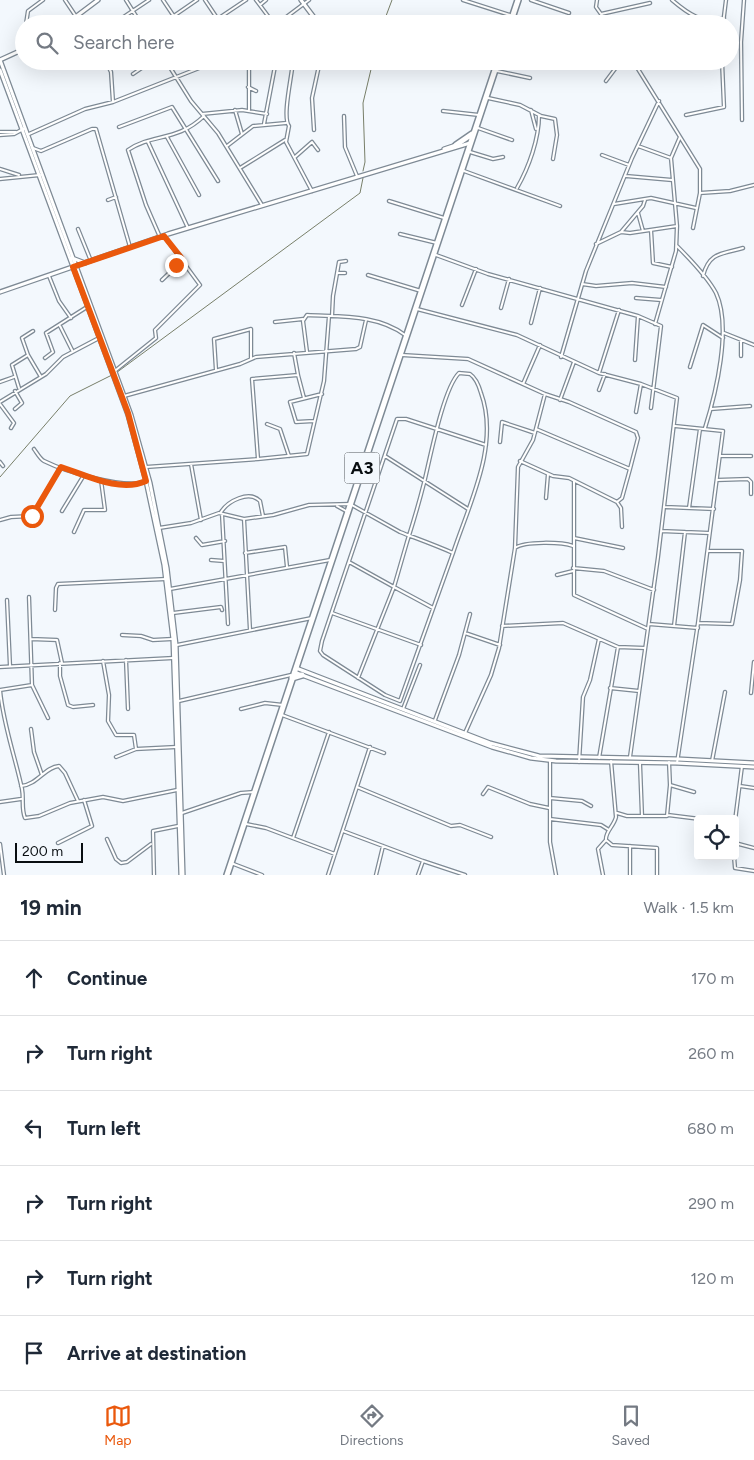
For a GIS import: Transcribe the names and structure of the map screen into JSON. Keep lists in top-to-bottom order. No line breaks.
{"streets":{"highway":["A3"]},"scale_bar":"200 m","page":{"search":"Search here","scale":"200 m","heading":["19 min","Walk · 1.5 km"],"list":[["Continue","170 m"],["Turn right","260 m"],["Turn left","680 m"],["Turn right","290 m"],["Turn right","120 m"],"Arrive at destination"],"nav":["Map","Directions","Saved"]}}
